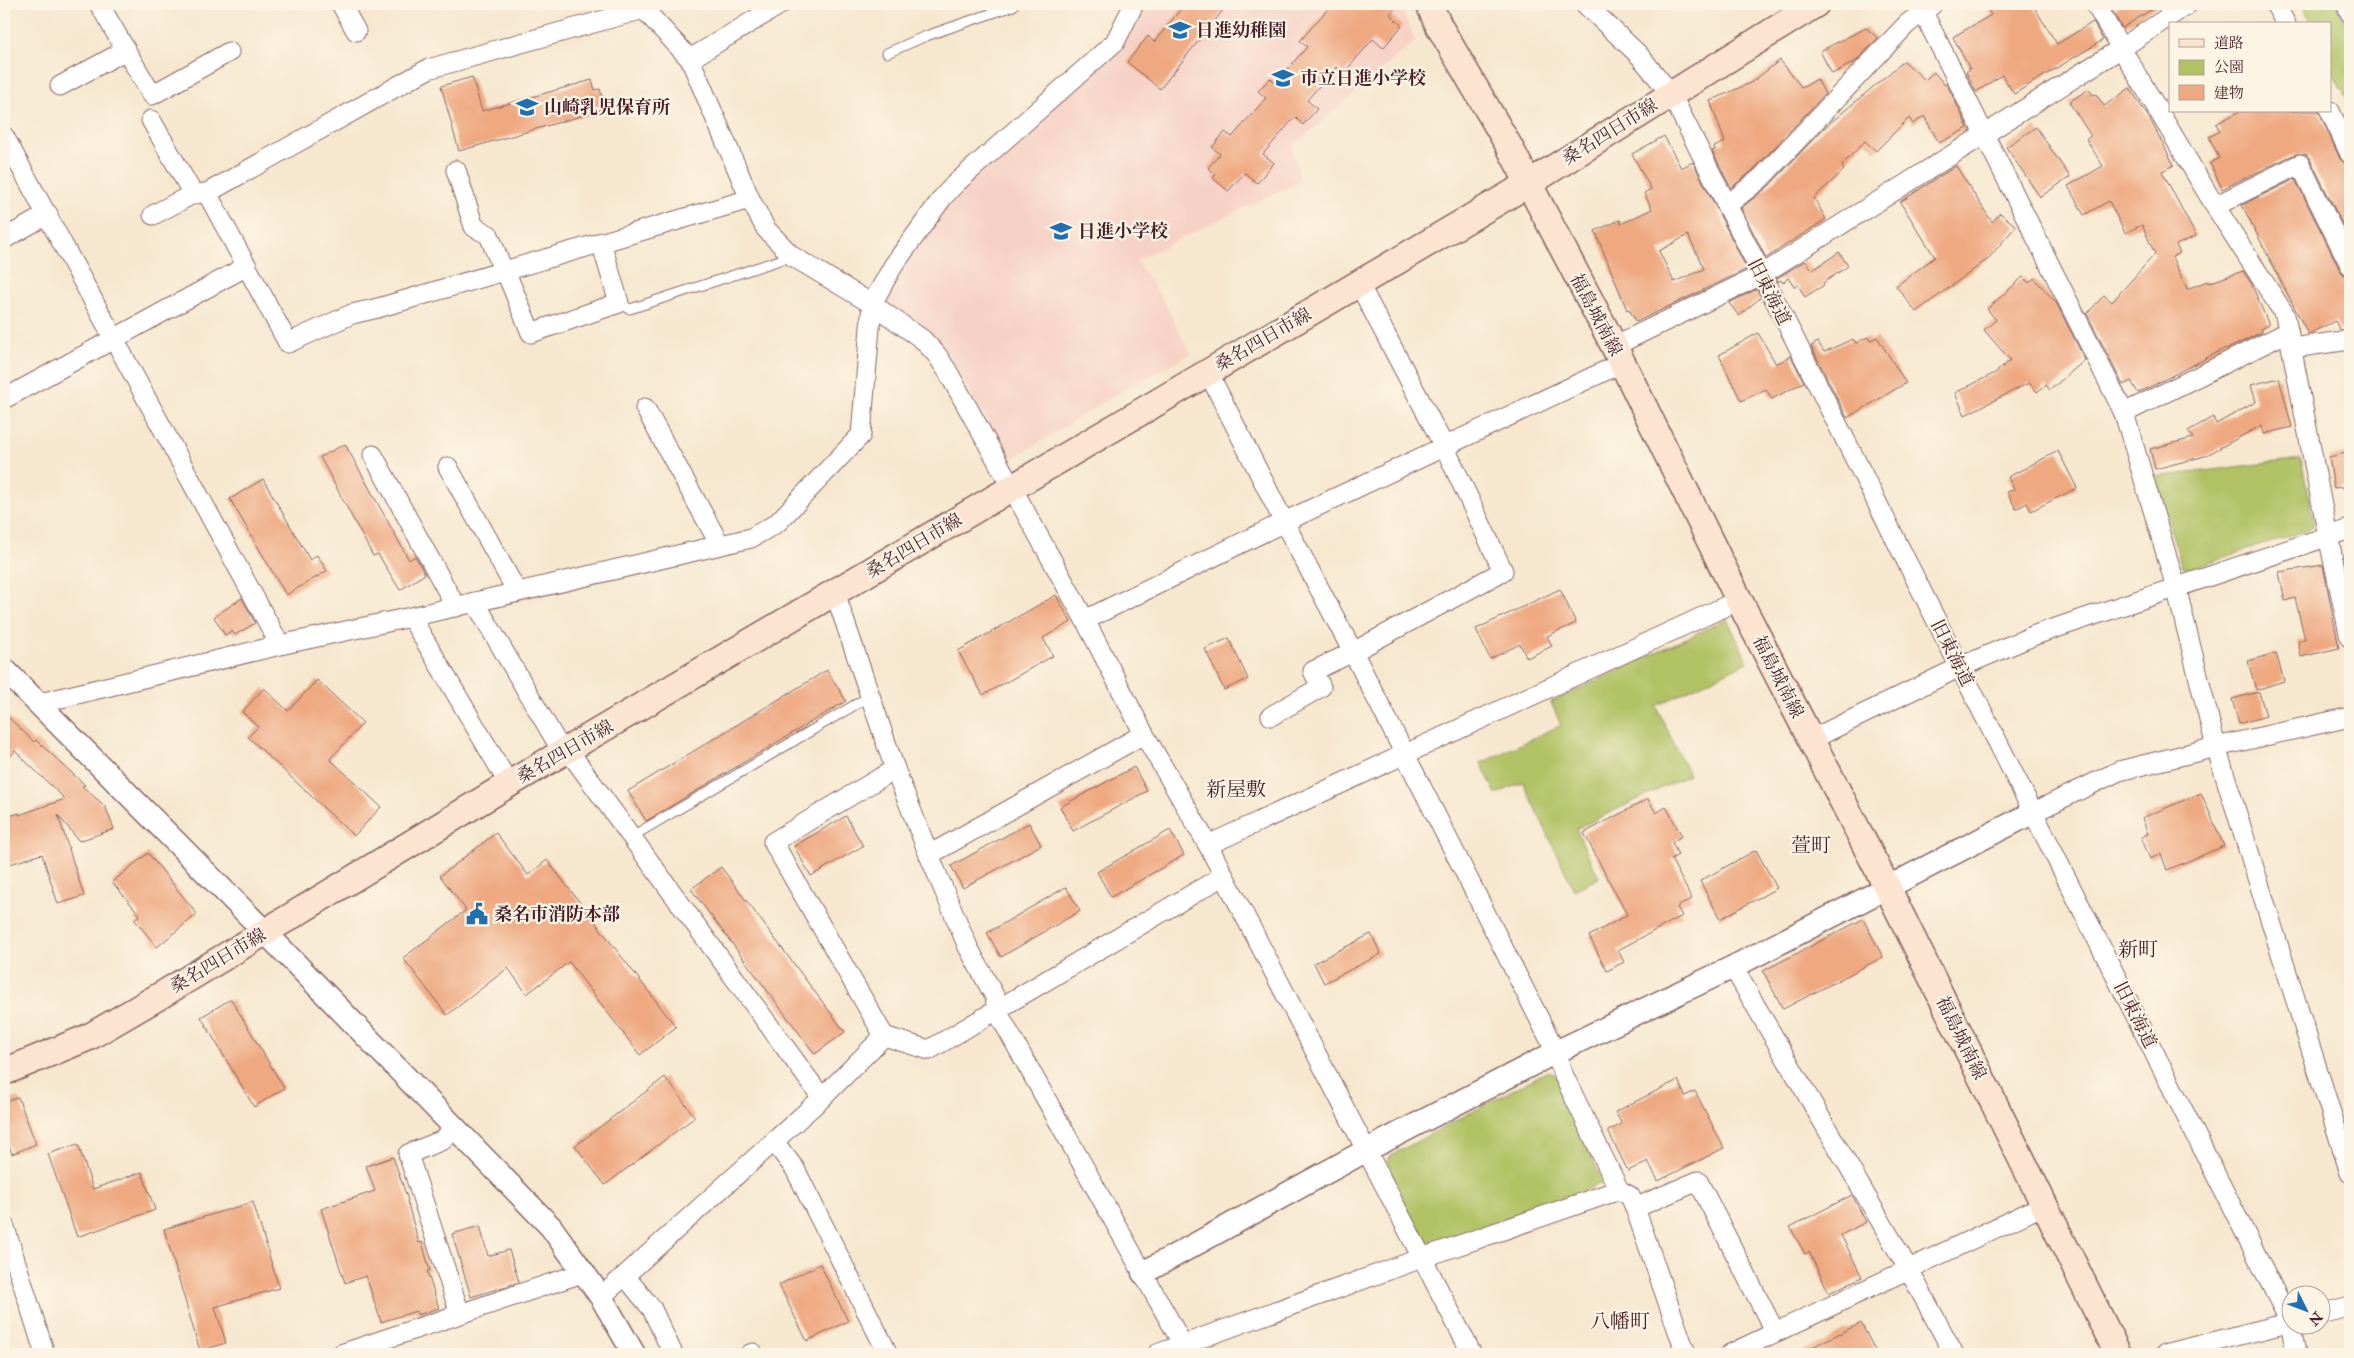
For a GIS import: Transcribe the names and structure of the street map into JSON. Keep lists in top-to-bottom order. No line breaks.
{"streets":{"main road":["桑名四日市線","福島城南線"],"street":["旧東海道"]},"crossings":[["桑名四日市線","旧東海道"],["桑名四日市線","福島城南線"]],"districts":["新屋敷","萱町","新町","八幡町"],"places":{"school or university":["日進幼稚園","市立日進小学校","山崎乳児保育所","日進小学校"],"public building":["桑名市消防本部"]},"legend":["道路","公園","建物"],"north":"bottom right"}
